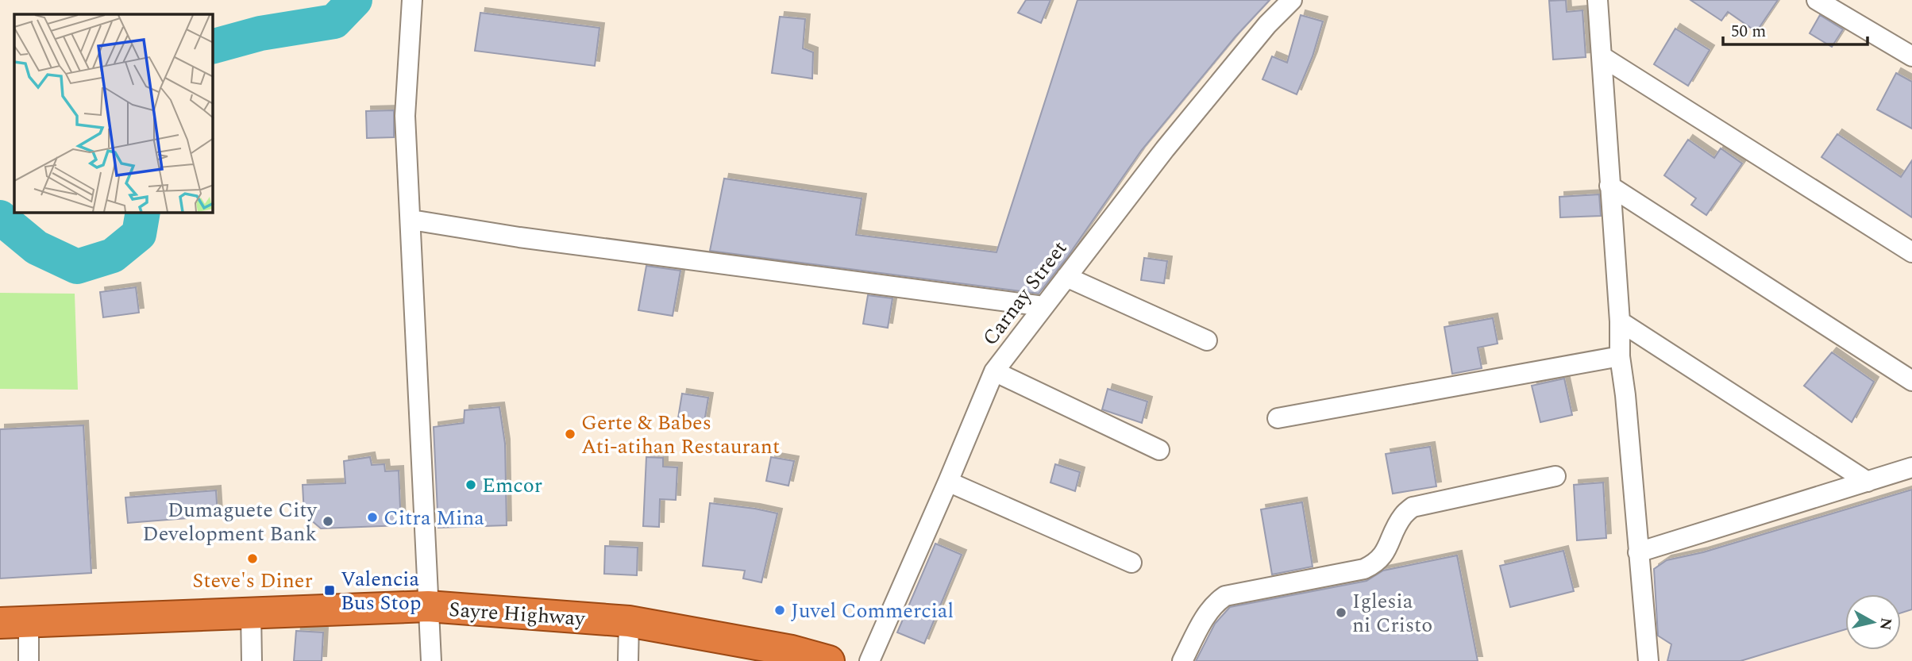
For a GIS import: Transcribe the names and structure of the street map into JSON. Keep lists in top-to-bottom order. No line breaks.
{"streets":{"highway":["Sayre Highway"],"street":["Carnay Street"]},"places":{"other":["Gerte & Babes Ati-atihan Restaurant","Emcor","Citra Mina","Dumaguete City Development Bank","Steve's Diner","Juvel Commercial","Iglesia ni Cristo"],"transit":["Valencia Bus Stop"]},"scale_bar":"50 m","north":"right"}
